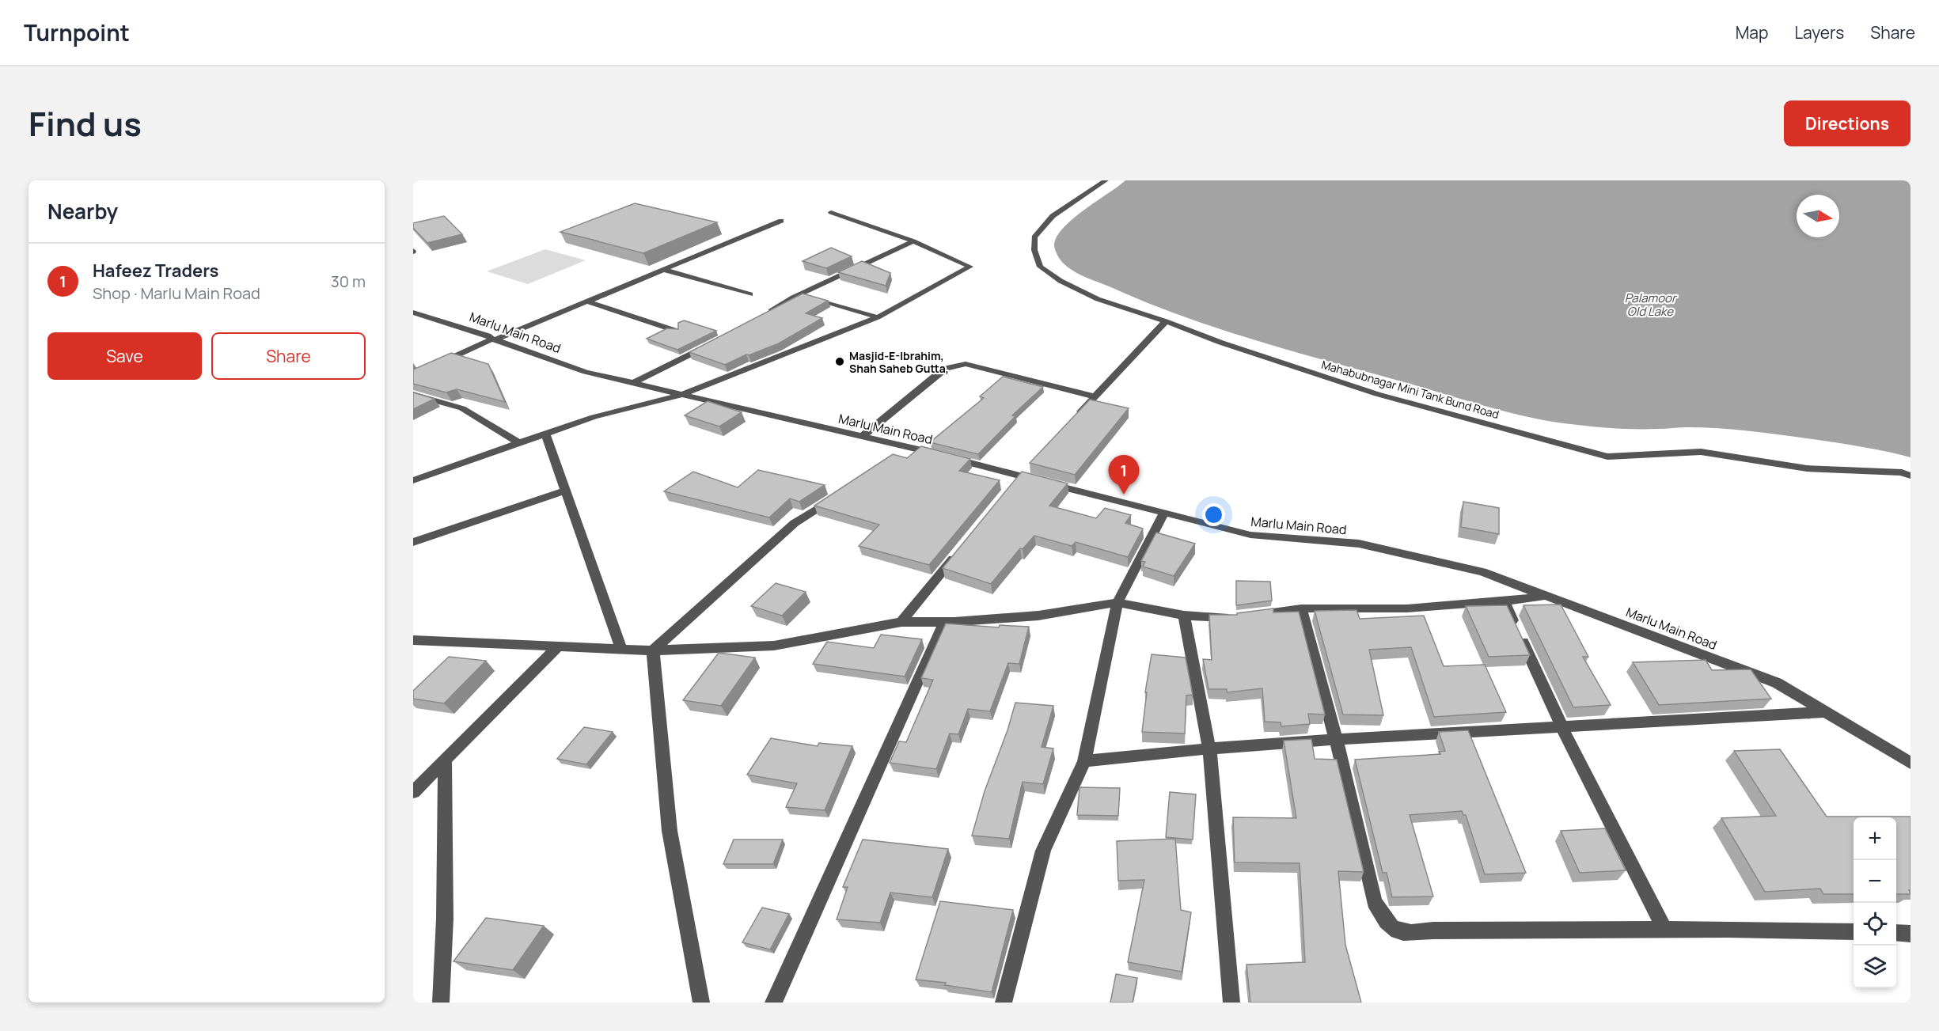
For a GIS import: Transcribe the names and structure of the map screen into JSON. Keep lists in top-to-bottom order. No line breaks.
{"streets":{"street":["Marlu Main Road","Mahabubnagar Mini Tank Bund Road"]},"water":["Palamoor Old Lake"],"places":["Masjid-E-Ibrahim, Shah Saheb Gutta,"],"north":"right","page":{"header":"Turnpoint","nav":["Map","Layers","Share"],"title":"Find us","buttons":["Directions",["Save","Share"]],"heading":"Nearby","list":[{"mark":"1","name":"Hafeez Traders","note":"Shop · Marlu Main Road","value":"30 m"}],"pins":"1","map_buttons":["+","−"]}}
